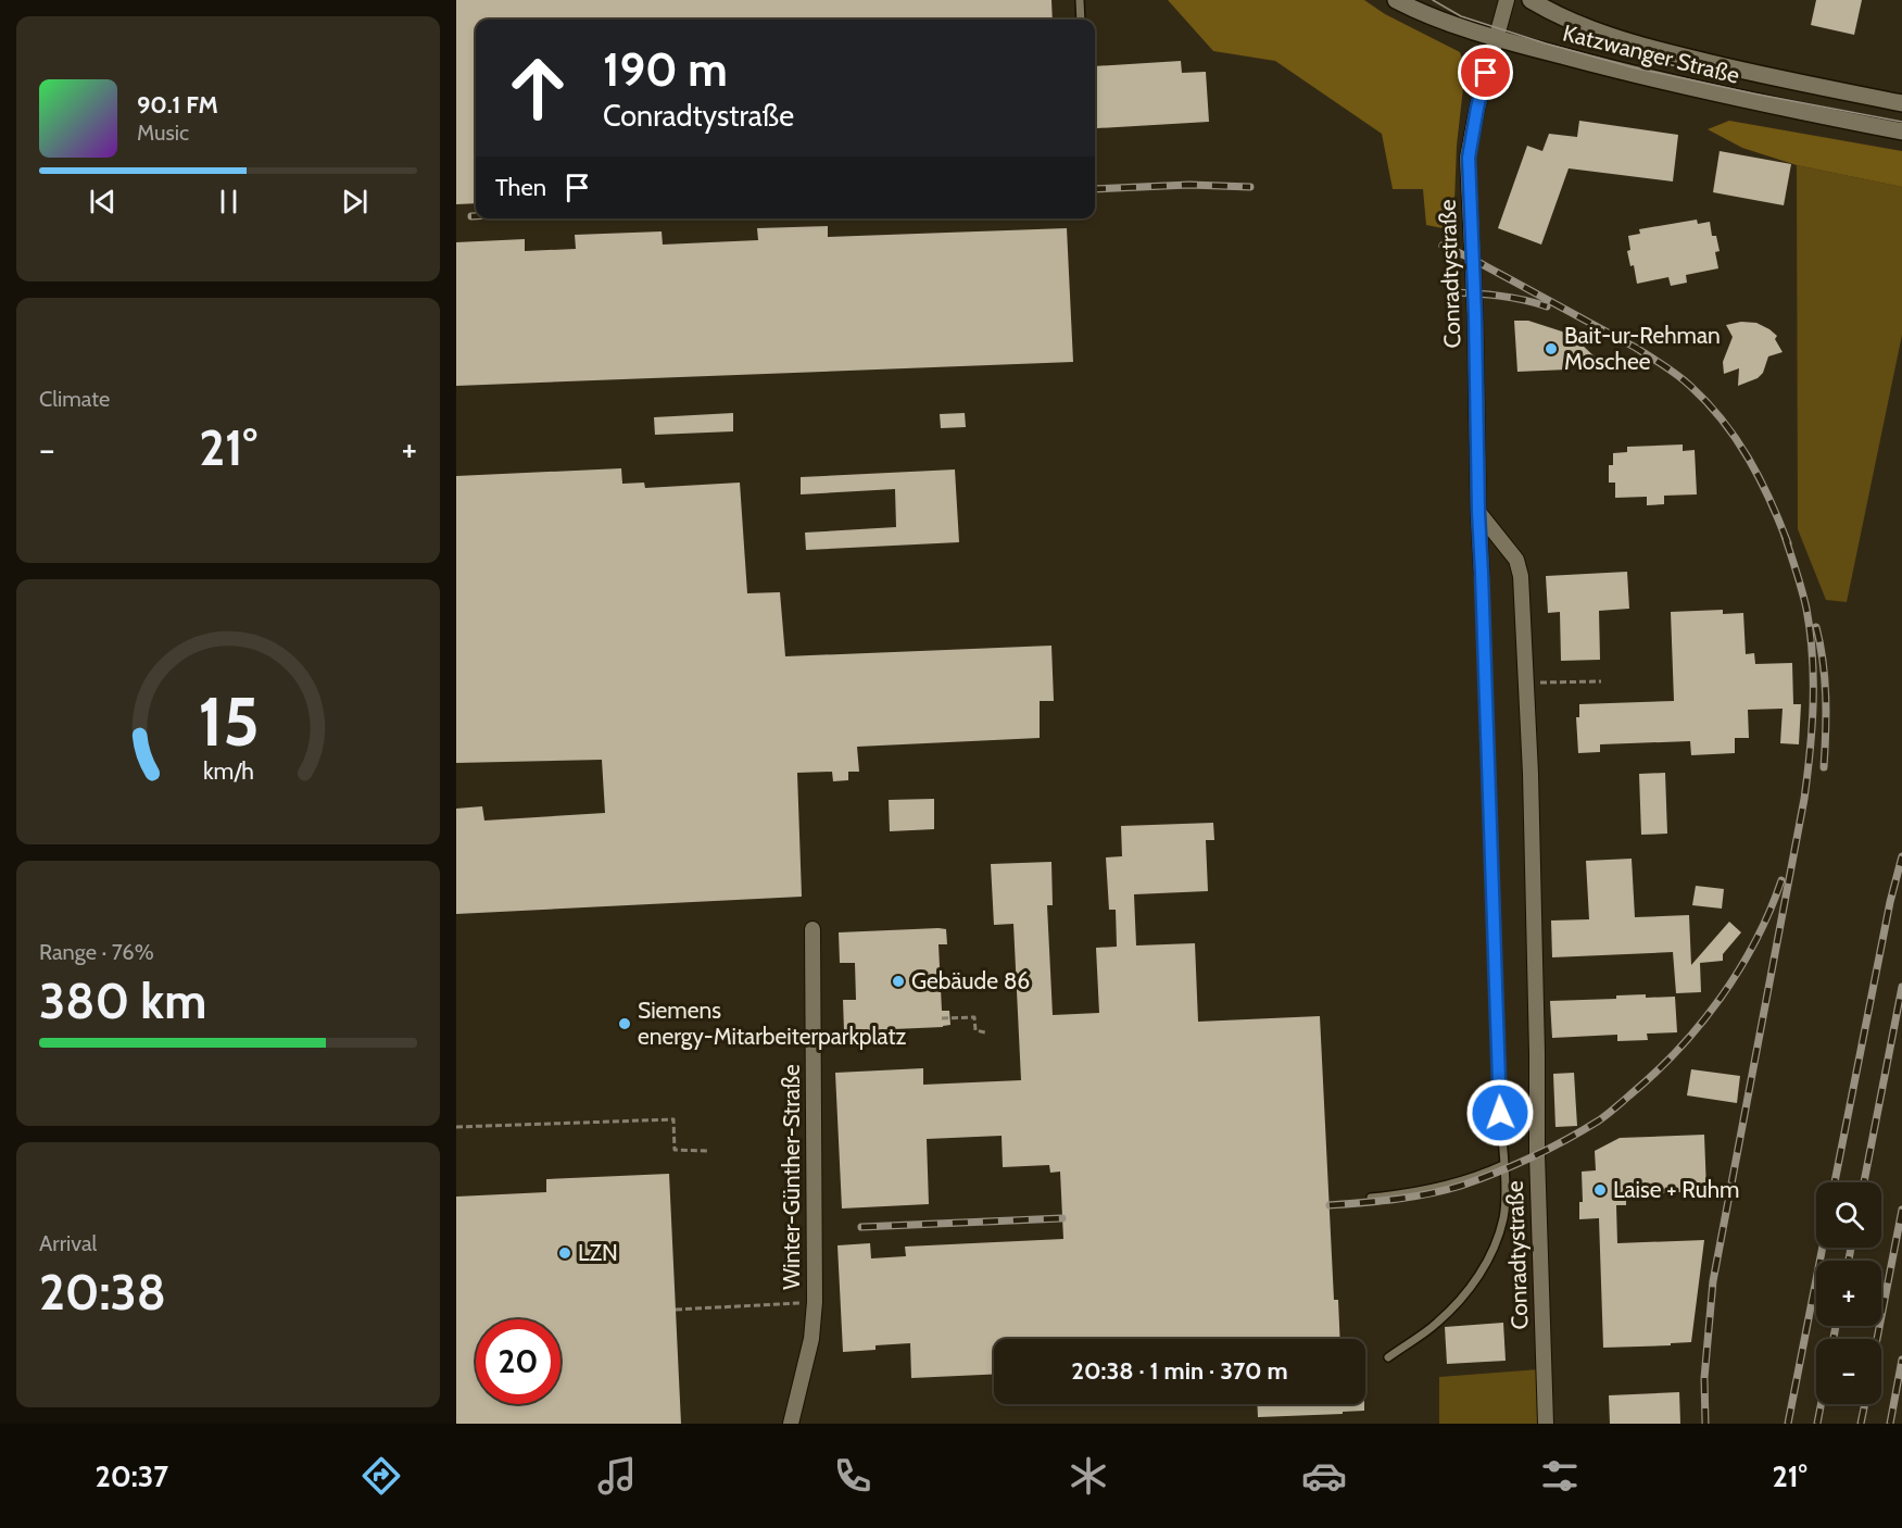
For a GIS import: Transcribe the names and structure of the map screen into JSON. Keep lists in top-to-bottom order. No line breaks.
{"streets":{"main road":["Katzwanger Straße"],"street":["Conradtystraße","Winter-Günther-Straße"]},"crossings":[["Katzwanger Straße","Conradtystraße"]],"places":["Bait-ur-Rehman Moschee","Gebäude 86","Siemens energy-Mitarbeiterparkplatz","Laise + Ruhm","LZN"],"page":{"turn":["190 m","Conradtystraße"],"song":["90.1 FM","Music"],"then":"Then","tile":["Climate",["Range · 76%","380 km"],["Arrival","20:38"]],"heat":["−","21°","+"],"map_buttons":["+","−"],"limit":"20","trip":"20:38 · 1 min · 370 m","tabs":["20:37","21°"],"gauge":["15","km/h"]}}
